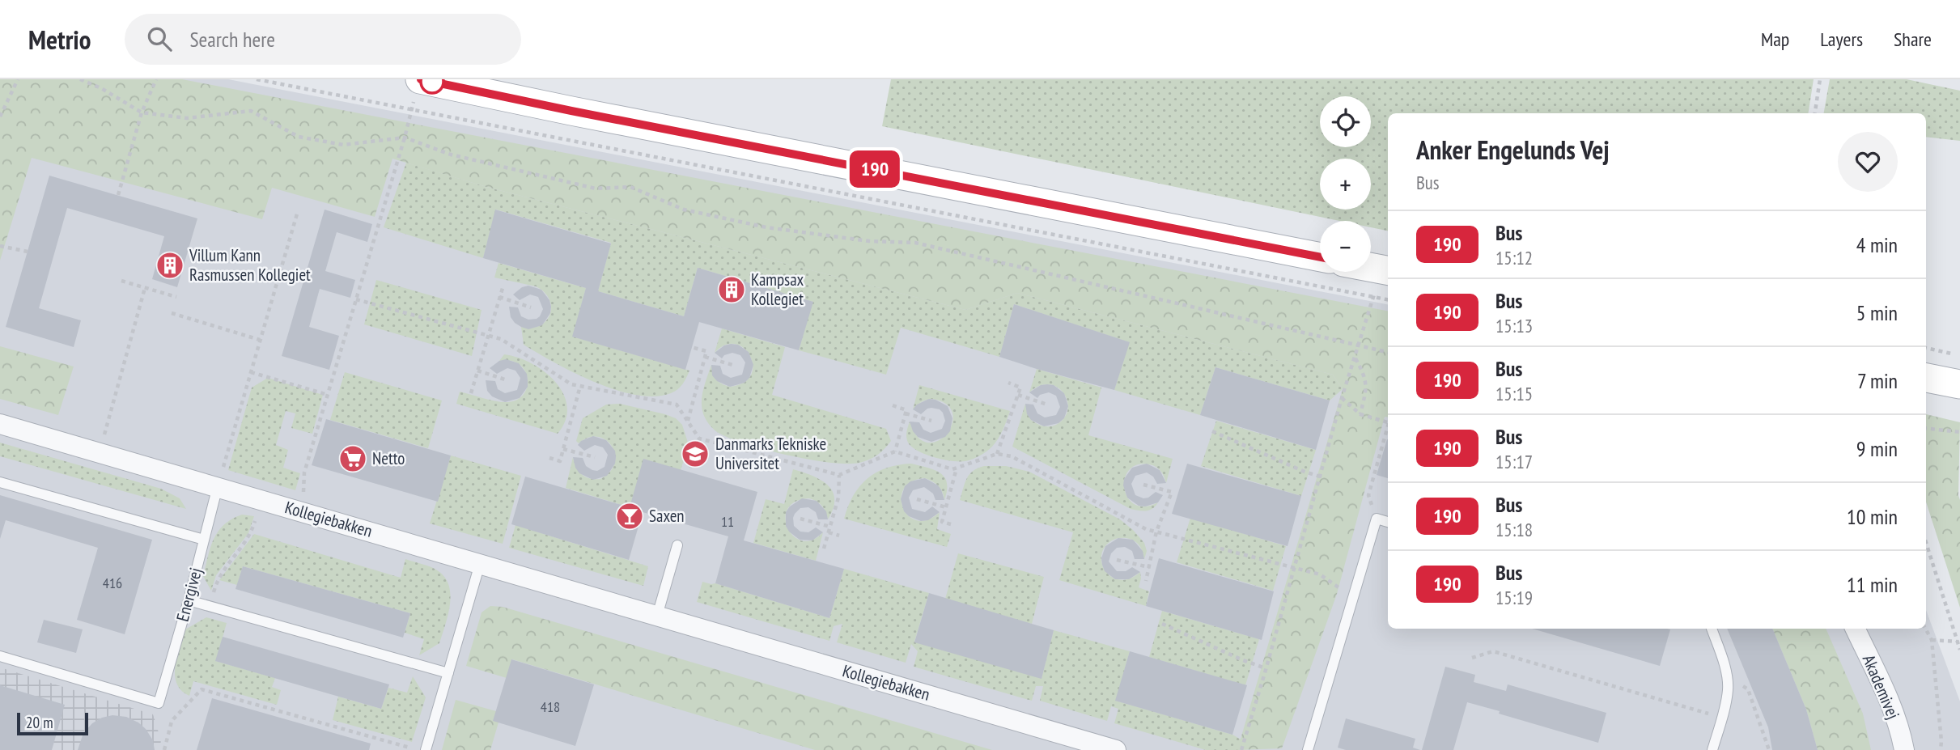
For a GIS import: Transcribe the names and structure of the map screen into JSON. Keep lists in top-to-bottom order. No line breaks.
{"streets":{"street":["Kollegiebakken","Akademivej"],"lane":["Energivej"]},"crossings":[["Kollegiebakken","Energivej"]],"places":{"building":["Villum Kann Rasmussen Kollegiet","Kampsax Kollegiet"],"school or university":["Danmarks Tekniske Universitet"],"supermarket":["Netto"],"bar":["Saxen"]},"lines":["bus line 190"],"house_numbers":["11","416","418"],"scale_bar":"20 m","page":{"header":"Metrio","search":"Search here","nav":["Map","Layers","Share"],"on_map":"190","map_buttons":["+","−"],"heading":["Anker Engelunds Vej","Bus"],"list":[{"mark":"190","name":"Bus","note":"15:12","value":"4 min"},{"mark":"190","name":"Bus","note":"15:13","value":"5 min"},{"mark":"190","name":"Bus","note":"15:15","value":"7 min"},{"mark":"190","name":"Bus","note":"15:17","value":"9 min"},{"mark":"190","name":"Bus","note":"15:18","value":"10 min"},{"mark":"190","name":"Bus","note":"15:19","value":"11 min"}],"scale":"20 m"}}
